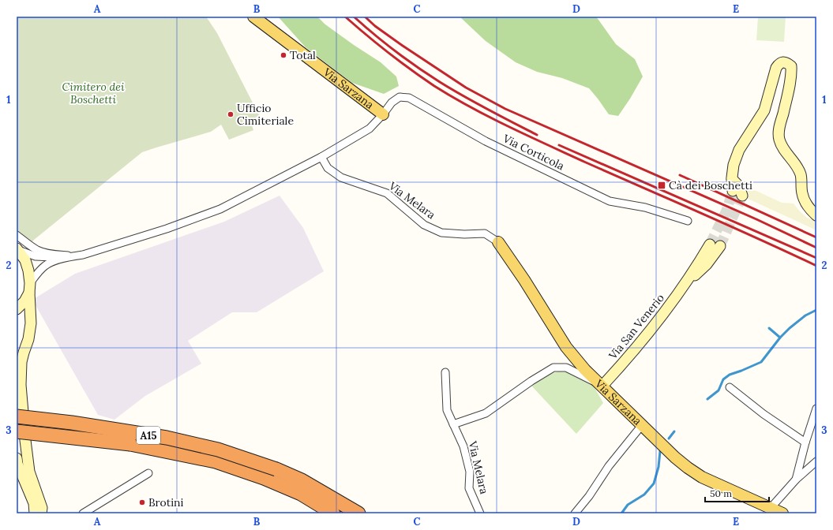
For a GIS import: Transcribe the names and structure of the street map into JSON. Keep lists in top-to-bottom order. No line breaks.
{"streets":{"highway":["A15"],"main road":["Via Sarzana"],"street":["Via Corticola","Via Melara","Via San Venerio"]},"crossings":[["Via Sarzana","Via Corticola"],["Via Sarzana","Via Melara"],["Via Sarzana","Via San Venerio"]],"parks":["Cimitero dei Boschetti"],"places":{"other":["Total","Ufficio Cimiteriale","Brotini"],"transit":["Cà dei Boschetti"]},"scale_bar":"50 m","grid":{"columns":["A","B","C","D","E"],"rows":["1","2","3"]}}
